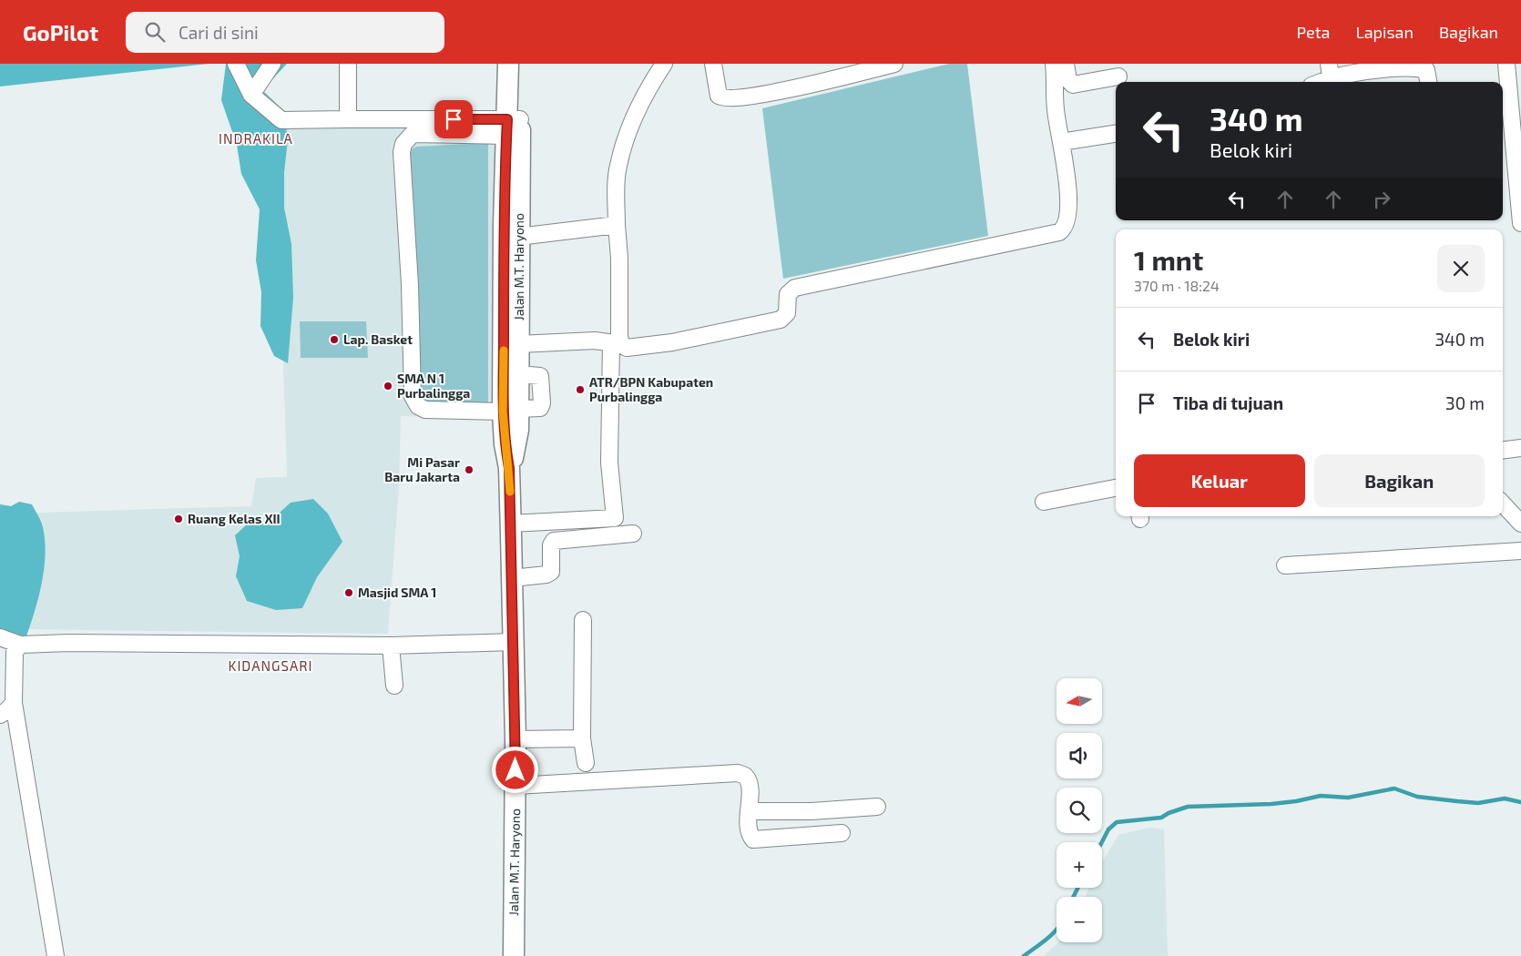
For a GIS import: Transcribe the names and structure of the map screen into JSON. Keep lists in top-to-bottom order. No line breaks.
{"streets":{"main road":["Jalan M.T. Haryono"]},"districts":["INDRAKILA","KIDANGSARI"],"places":["Lap. Basket","SMA N 1 Purbalingga","ATR/BPN Kabupaten Purbalingga","Mi Pasar Baru Jakarta","Ruang Kelas XII","Masjid SMA 1"],"north":"left","page":{"header":"GoPilot","search":"Cari di sini","nav":["Peta","Lapisan","Bagikan"],"turn":["340 m","Belok kiri"],"heading":["1 mnt","370 m · 18:24"],"list":[{"name":"Belok kiri","value":"340 m"},{"name":"Tiba di tujuan","value":"30 m"}],"buttons":["Keluar","Bagikan"],"map_buttons":["+","−"]}}
